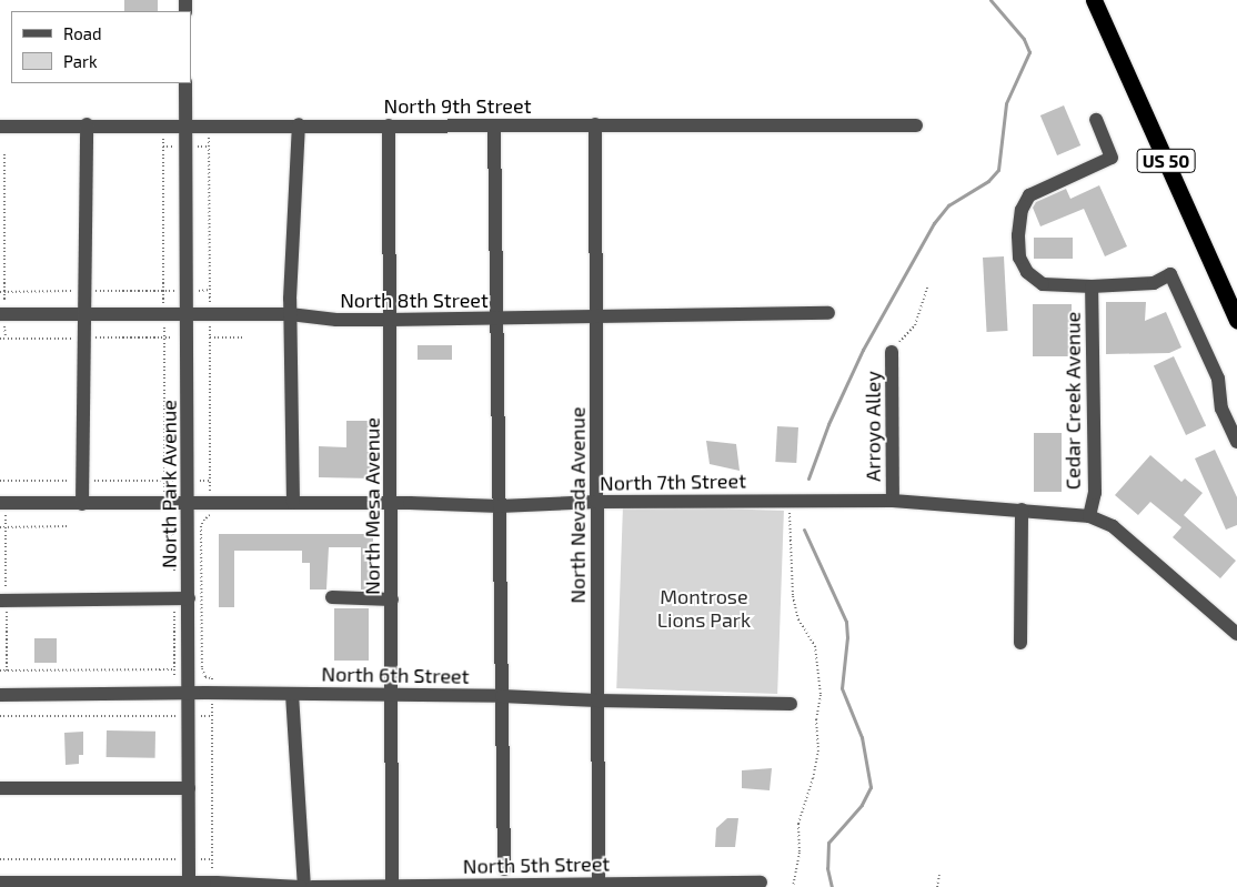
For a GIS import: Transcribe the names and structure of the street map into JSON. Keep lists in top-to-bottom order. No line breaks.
{"streets":{"highway":["US 50"],"street":["North 9th Street","North 8th Street","Cedar Creek Avenue","Arroyo Alley","North 7th Street","North Park Avenue","North Nevada Avenue","North Mesa Avenue","North 6th Street","North 5th Street"]},"crossings":[["North 9th Street","North Park Avenue"],["North 9th Street","North Nevada Avenue"],["North 9th Street","North Mesa Avenue"],["North 8th Street","North Park Avenue"],["North 8th Street","North Nevada Avenue"],["North 8th Street","North Mesa Avenue"],["Cedar Creek Avenue","North 7th Street"],["Arroyo Alley","North 7th Street"],["North 7th Street","North Park Avenue"],["North 7th Street","North Nevada Avenue"],["North 7th Street","North Mesa Avenue"],["North Park Avenue","North 6th Street"],["North Nevada Avenue","North 6th Street"],["North Nevada Avenue","North 5th Street"],["North Mesa Avenue","North 6th Street"],["North Mesa Avenue","North 5th Street"]],"parks":["Montrose Lions Park"],"legend":["Road","Park"]}
